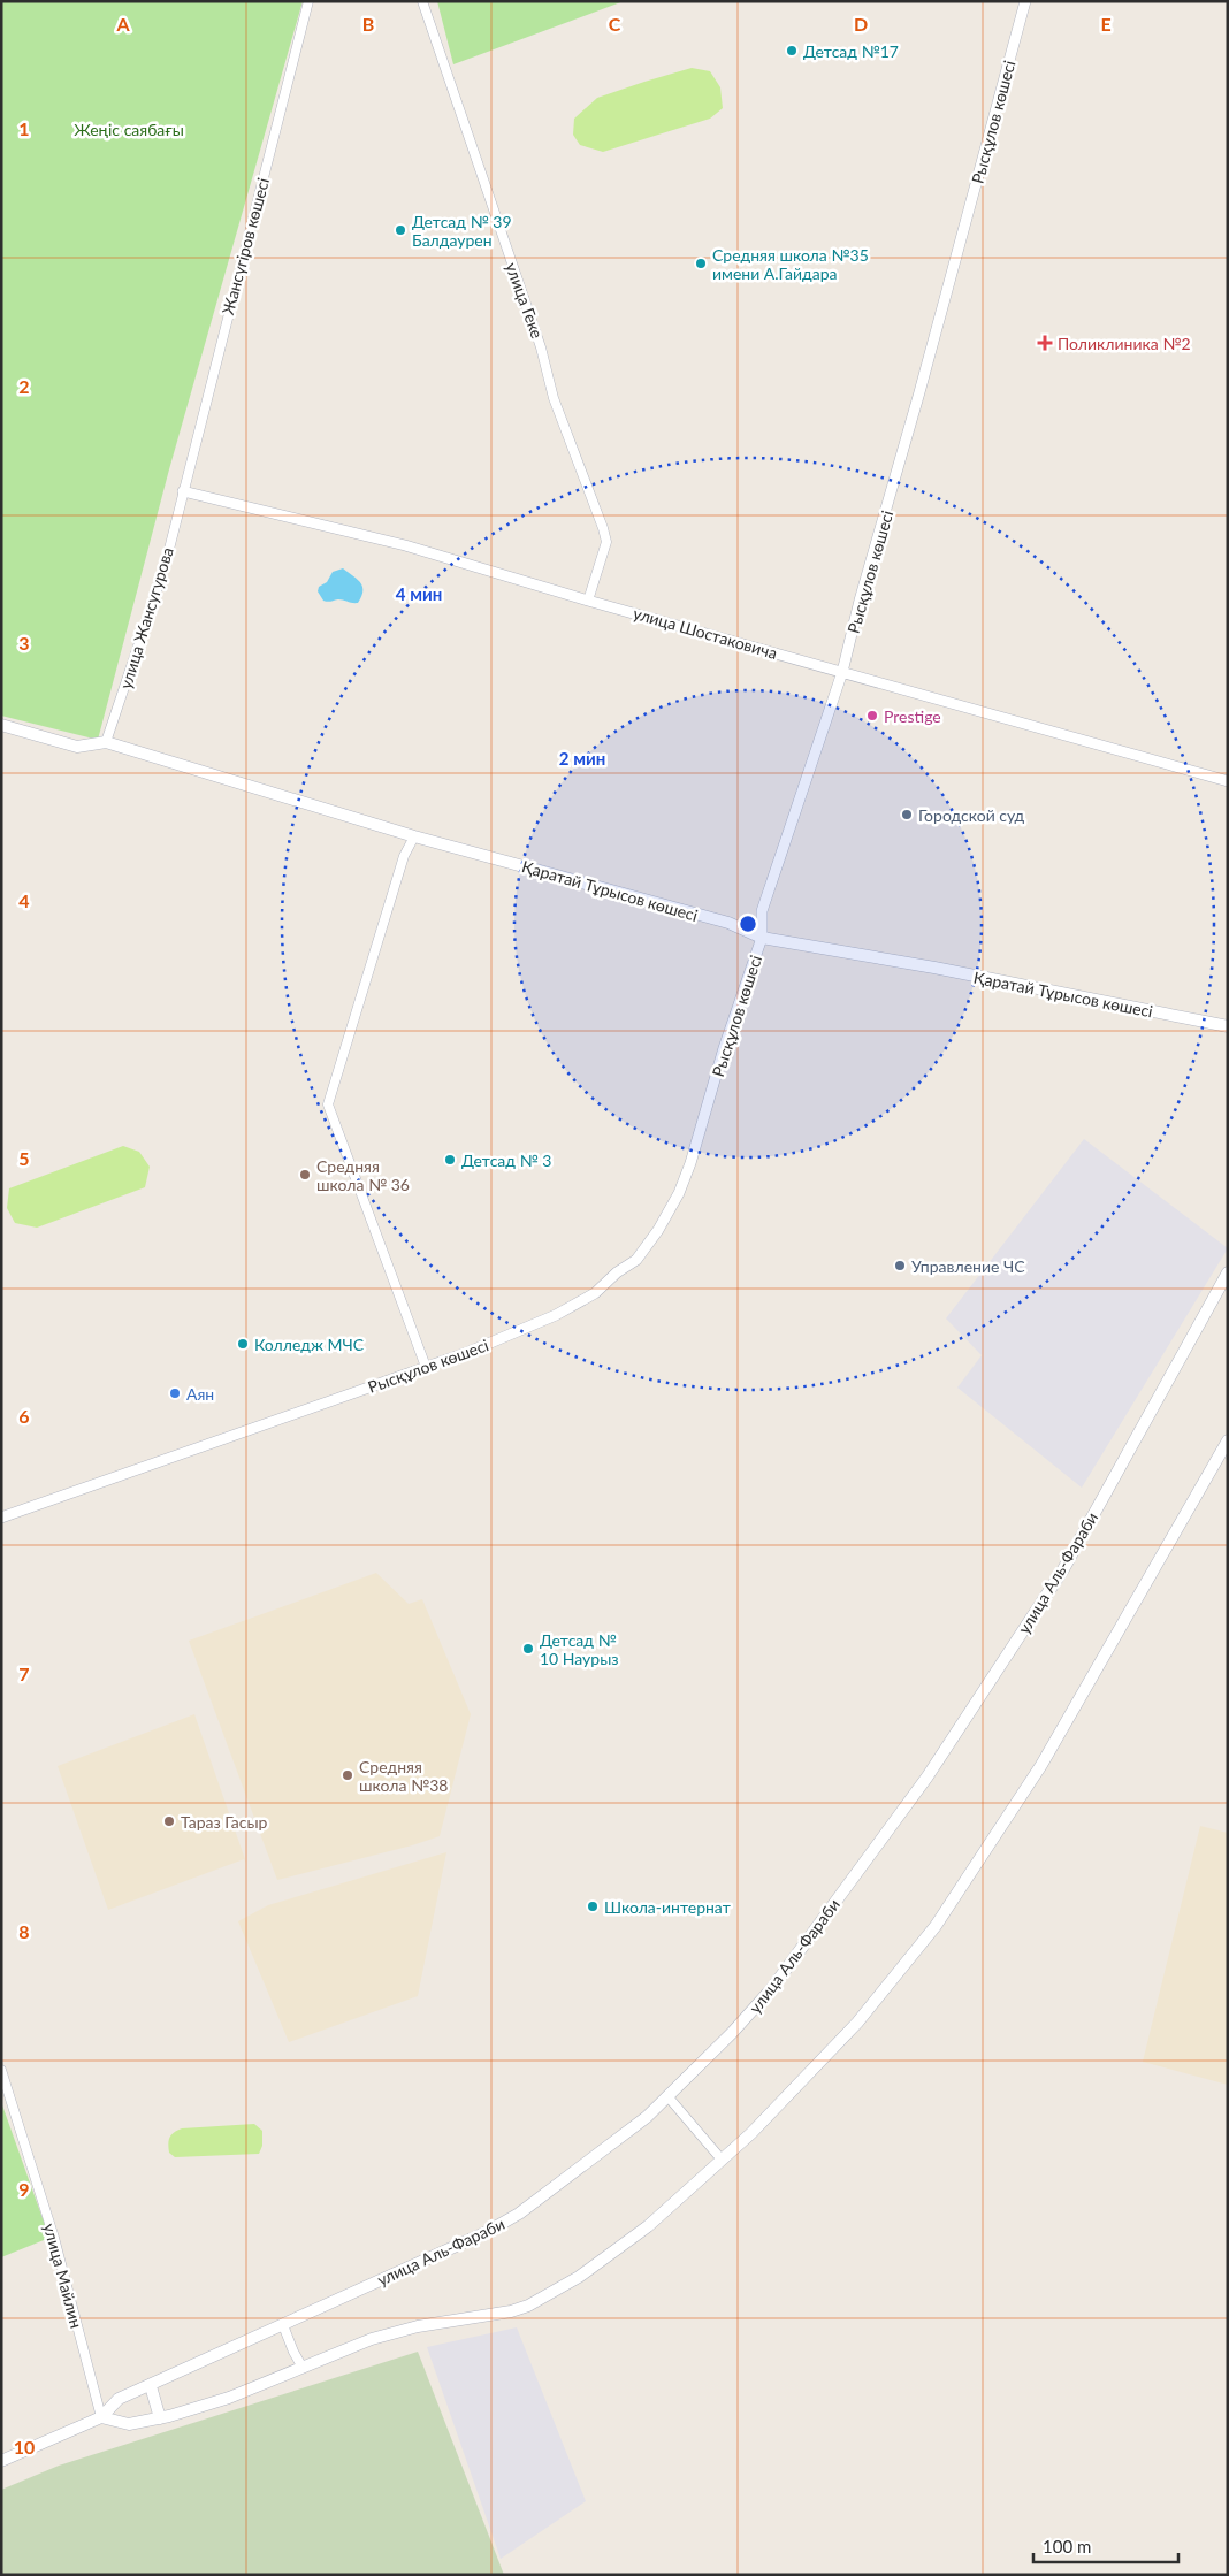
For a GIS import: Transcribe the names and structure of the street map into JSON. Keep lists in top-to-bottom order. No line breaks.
{"streets":{"main road":["Қаратай Тұрысов көшесі","улица Аль-Фараби"],"street":["Рысқұлов көшесі","Жансүгіров көшесі","улица Геке","улица Жансугурова","улица Шостаковича","улица Майлин"]},"crossings":[["Рысқұлов көшесі","улица Шостаковича"],["Рысқұлов көшесі","Қаратай Тұрысов көшесі"],["Жансүгіров көшесі","улица Жансугурова"],["Жансүгіров көшесі","улица Шостаковича"],["улица Геке","улица Шостаковича"],["улица Жансугурова","улица Шостаковича"],["улица Жансугурова","Қаратай Тұрысов көшесі"],["улица Аль-Фараби","улица Майлин"]],"parks":["Жеңіс саябағы"],"places":{"other":["Детсад №17","Детсад № 39 Балдаурен","Средняя школа №35 имени А.Гайдара","Prestige","Городской суд","Детсад № 3","Средняя школа № 36","Управление ЧС","Колледж МЧС","Аян","Детсад № 10 Наурыз","Средняя школа №38","Тараз Гасыр","Школа-интернат"],"health":["Поликлиника №2"]},"scale_bar":"100 m","grid":{"columns":["A","B","C","D","E"],"rows":["1","2","3","4","5","6","7","8","9","10"]},"rings":["4 мин","2 мин"]}
